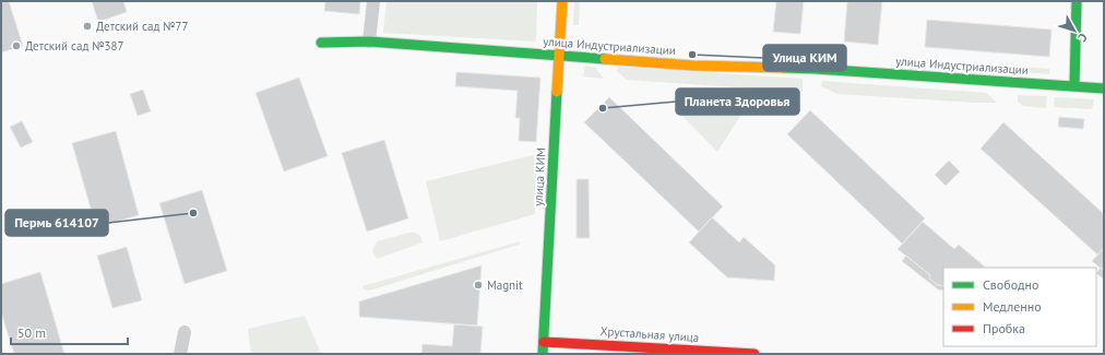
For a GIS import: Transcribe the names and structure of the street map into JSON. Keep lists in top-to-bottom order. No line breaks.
{"streets":{"street":["улица Индустриализации","улица КИМ","Хрустальная улица"]},"crossings":[["улица Индустриализации","улица КИМ"],["улица КИМ","Хрустальная улица"]],"places":["Детский сад №77","Детский сад №387","Улица КИМ","Планета Здоровья","Пермь 614107","Magnit"],"legend":["Свободно","Медленно","Пробка"],"scale_bar":"50 m","north":"bottom right"}
